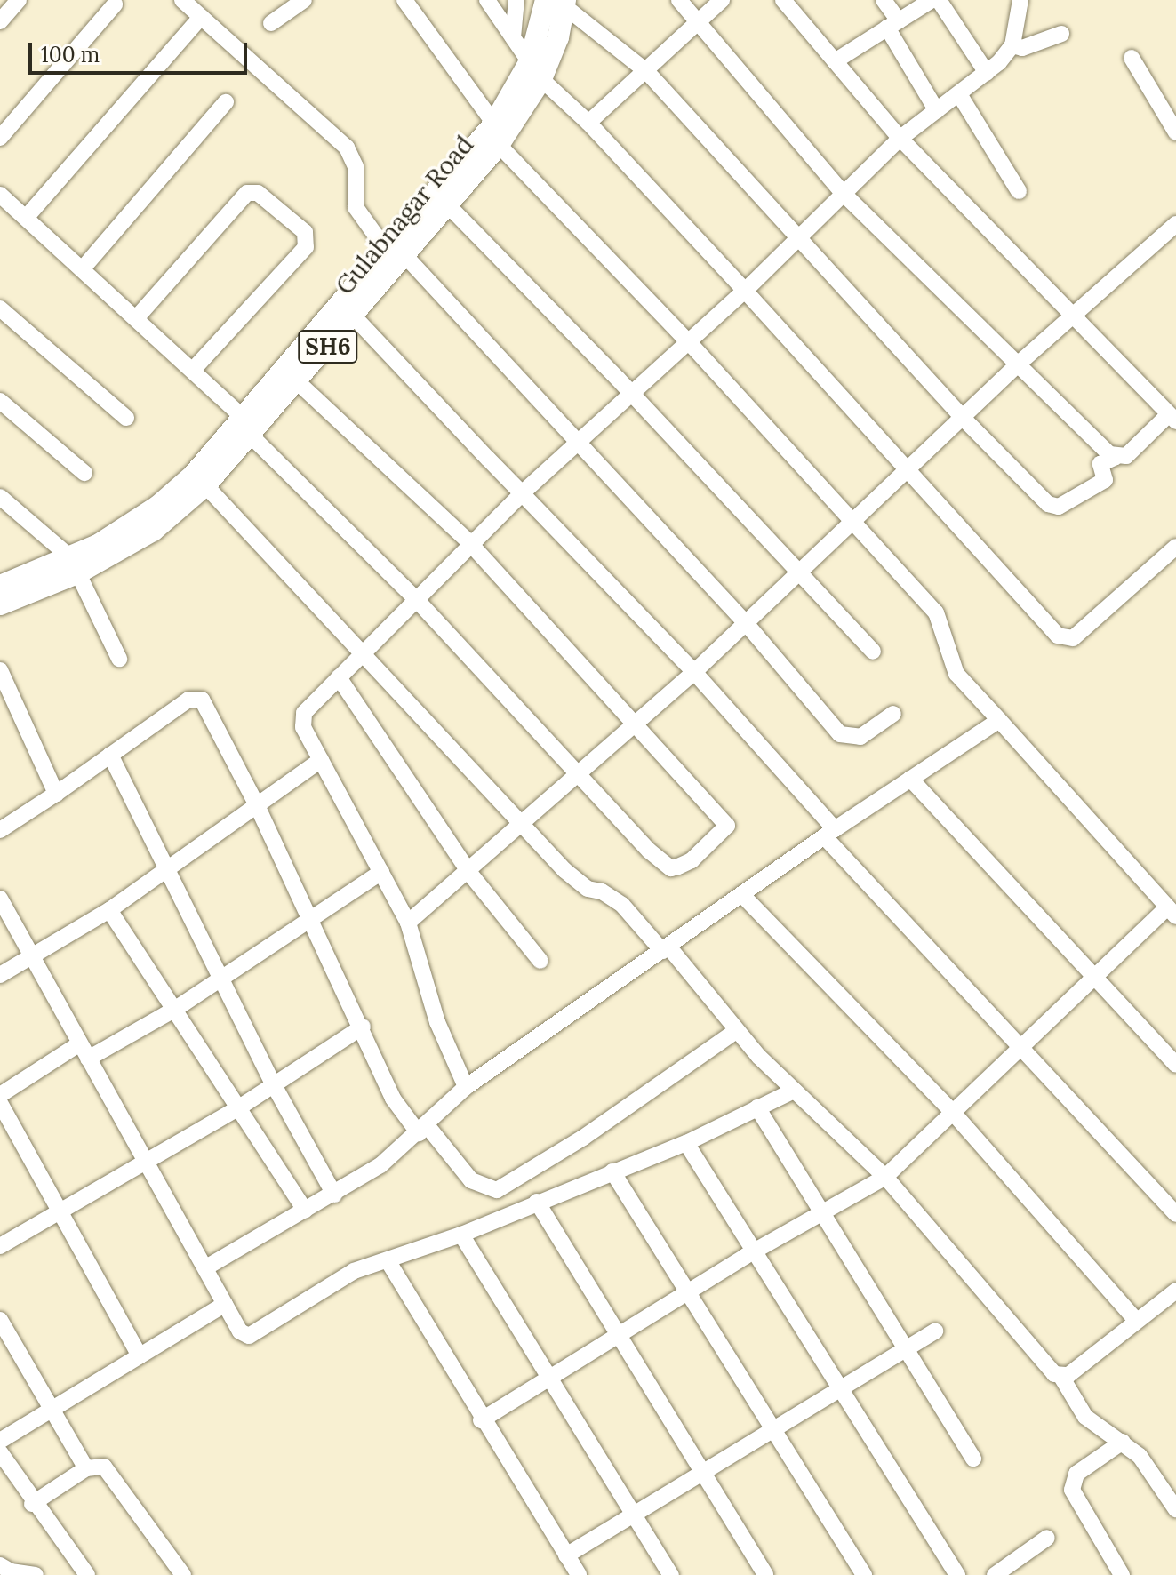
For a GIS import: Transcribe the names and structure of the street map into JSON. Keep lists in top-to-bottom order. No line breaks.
{"streets":{"main road":["Gulabnagar Road","SH6"]},"scale_bar":"100 m"}
